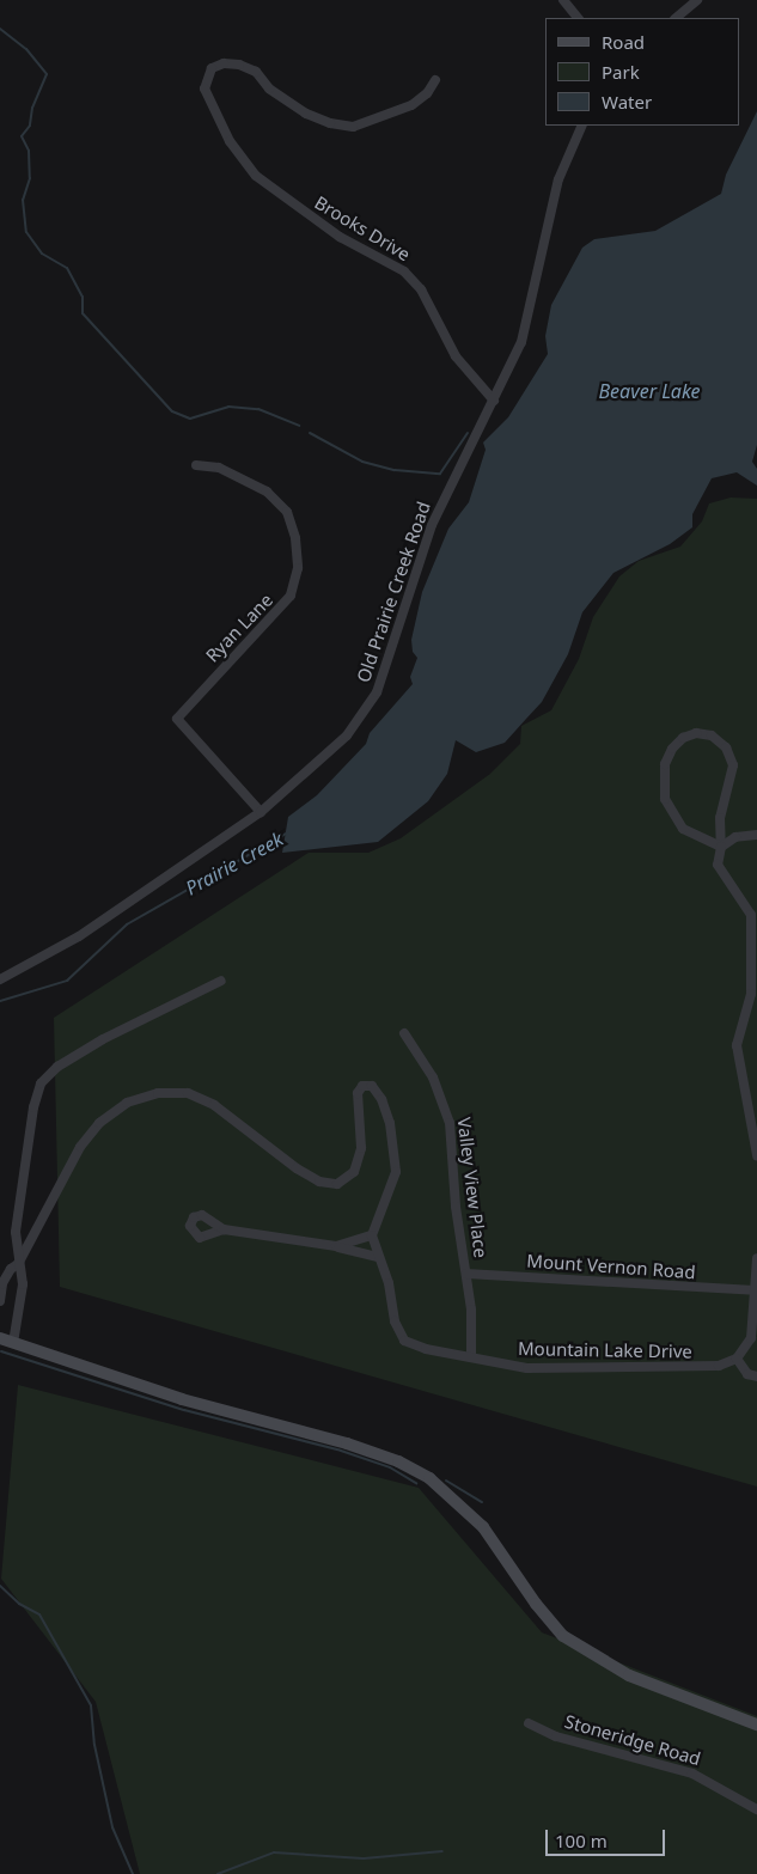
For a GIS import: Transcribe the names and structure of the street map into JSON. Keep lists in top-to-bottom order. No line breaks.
{"streets":{"street":["Brooks Drive","Old Prairie Creek Road","Ryan Lane","Valley View Place","Mount Vernon Road","Mountain Lake Drive","Stoneridge Road"]},"crossings":[["Brooks Drive","Old Prairie Creek Road"],["Old Prairie Creek Road","Ryan Lane"],["Valley View Place","Mount Vernon Road"],["Valley View Place","Mountain Lake Drive"]],"water":["Beaver Lake","Prairie Creek"],"legend":["Road","Park","Water"],"scale_bar":"100 m"}
